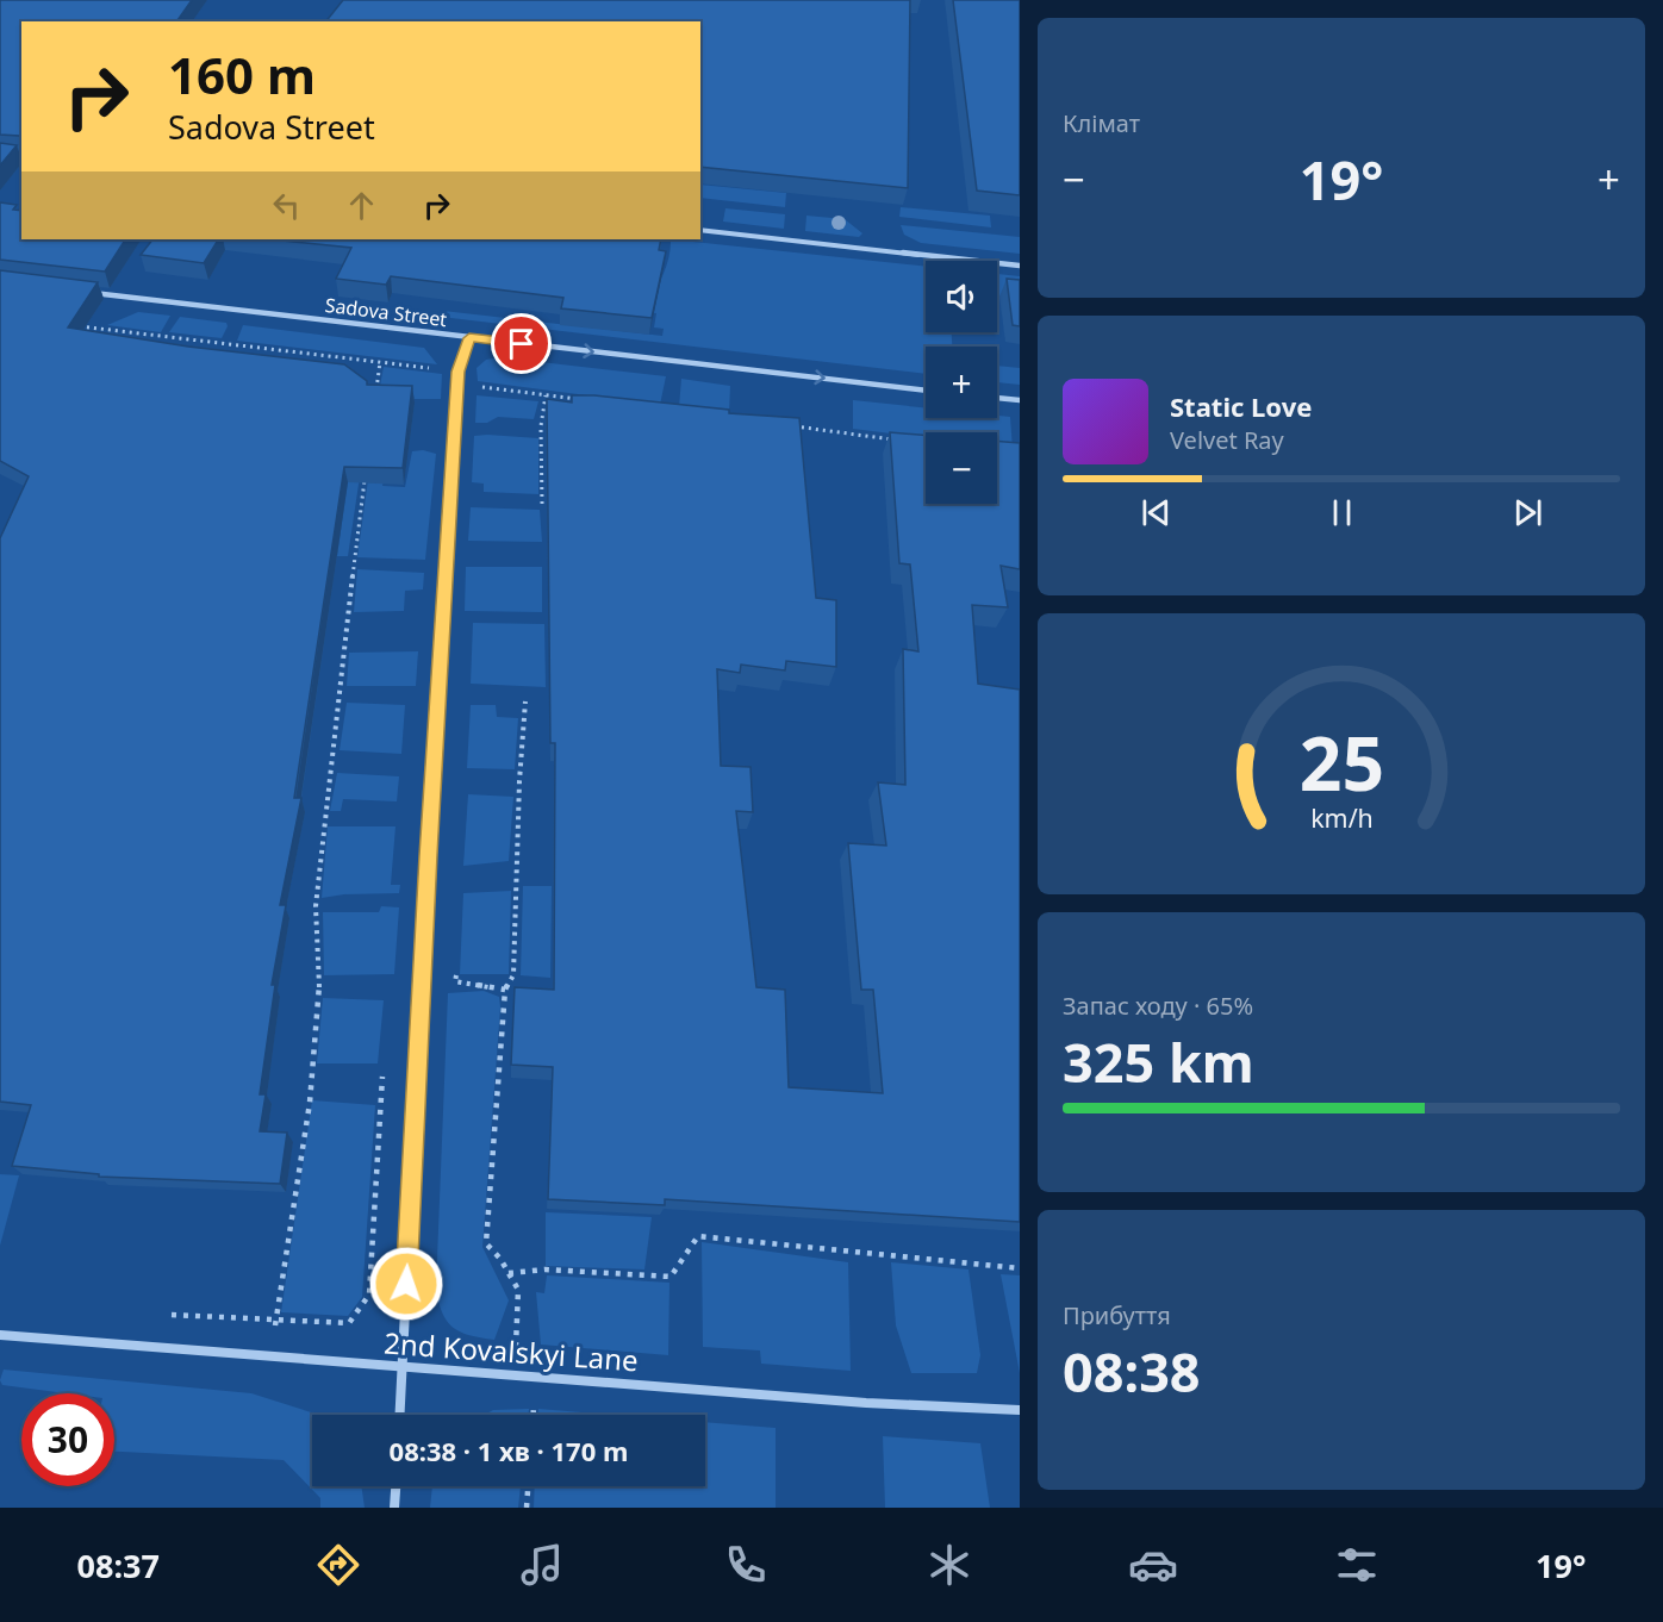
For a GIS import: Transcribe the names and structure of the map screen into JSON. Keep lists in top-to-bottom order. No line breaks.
{"streets":{"street":["Sadova Street","2nd Kovalskyi Lane"]},"one_way":["Sadova Street"],"page":{"tile":["Клімат",["Запас ходу · 65%","325 km"],["Прибуття","08:38"]],"turn":["160 m","Sadova Street"],"heat":["−","19°","+"],"map_buttons":["+","−"],"song":["Static Love","Velvet Ray"],"limit":"30","trip":"08:38 · 1 хв · 170 m","tabs":["08:37","19°"],"gauge":["25","km/h"]}}
